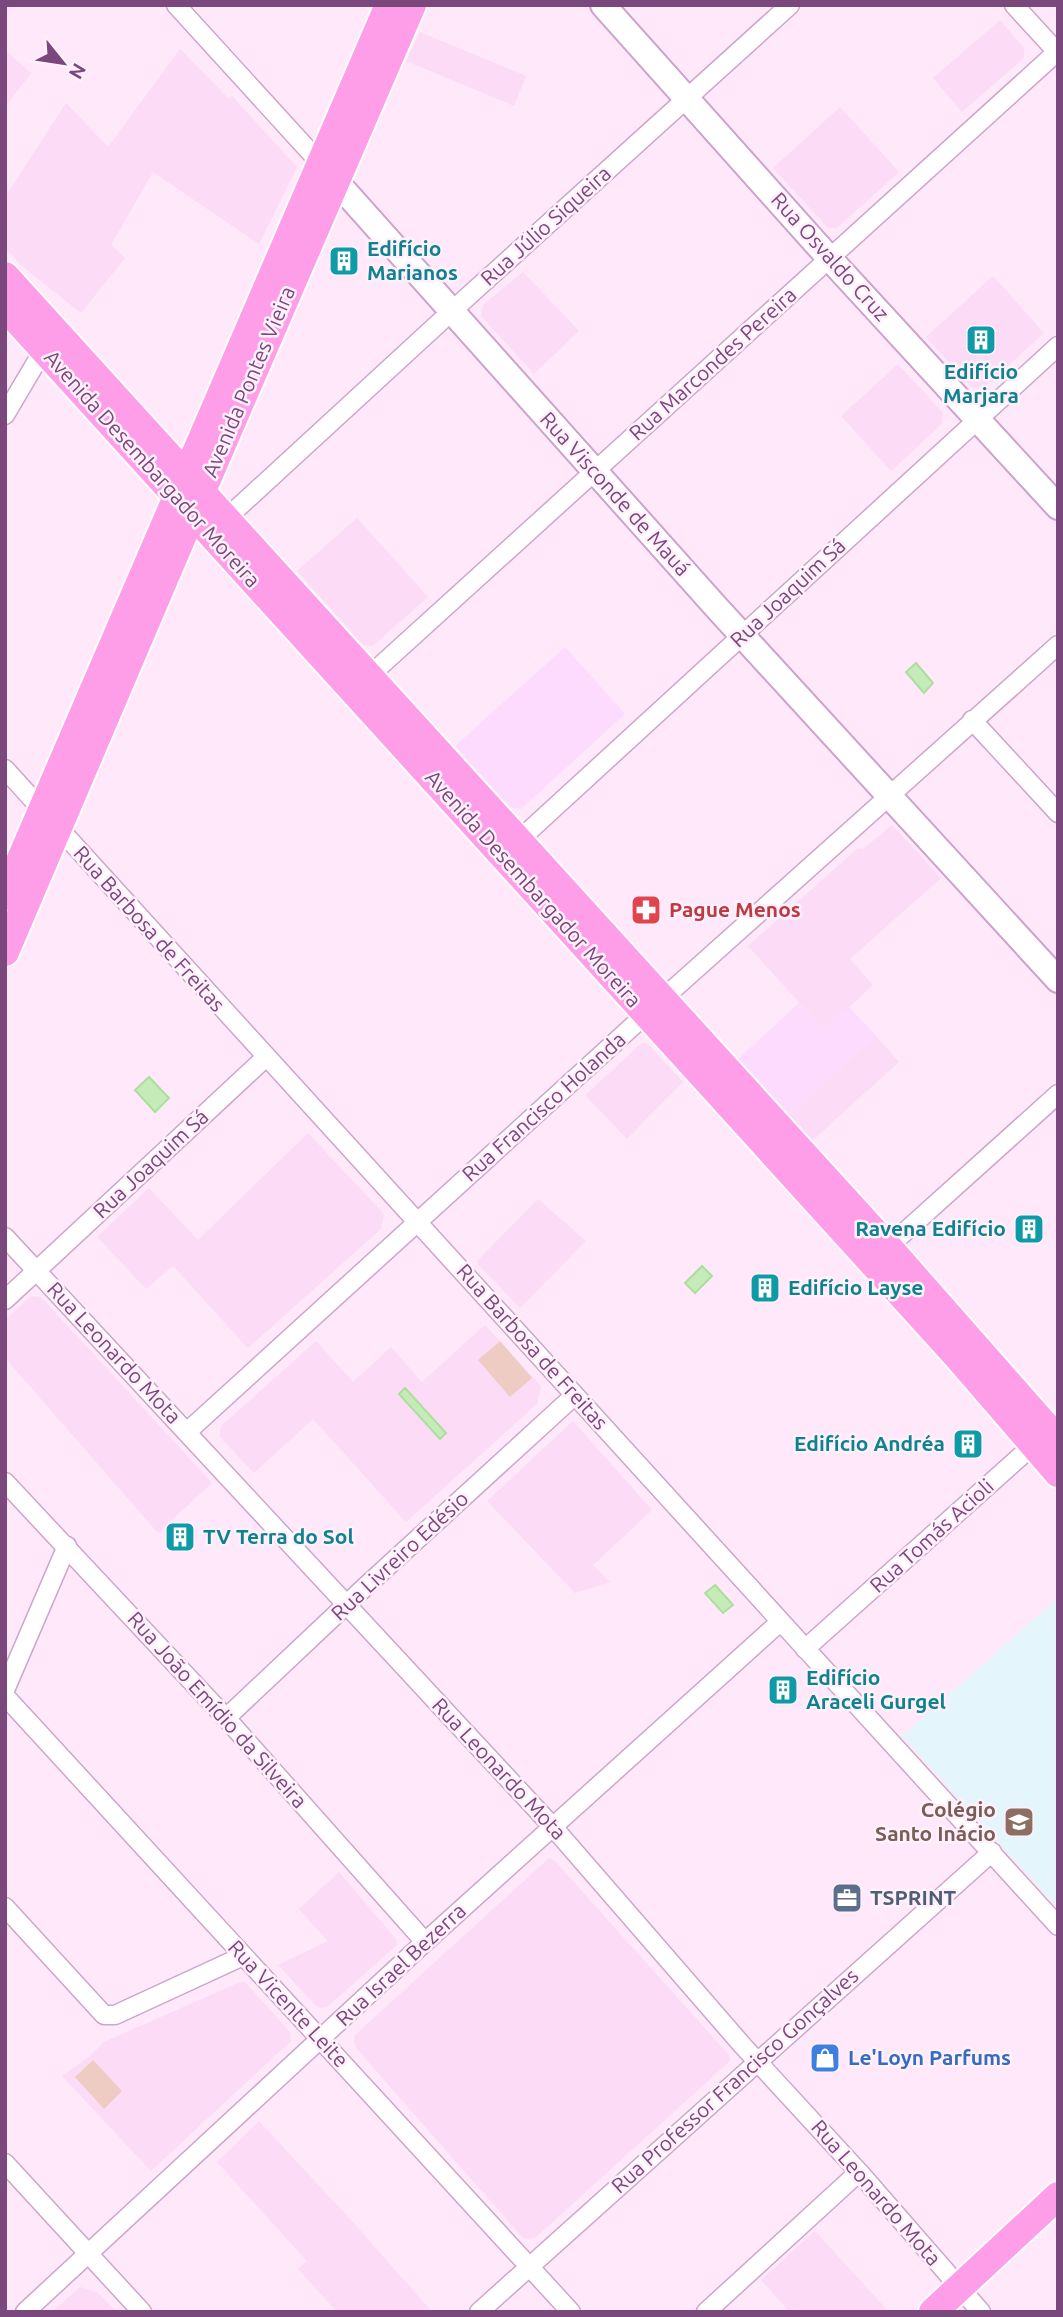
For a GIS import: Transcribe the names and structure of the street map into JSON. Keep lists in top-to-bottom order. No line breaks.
{"streets":{"main road":["Avenida Pontes Vieira","Avenida Desembargador Moreira"],"street":["Rua Júlio Siqueira","Rua Osvaldo Cruz","Rua Marcondes Pereira","Rua Visconde de Mauá","Rua Joaquim Sá","Rua Barbosa de Freitas","Rua Francisco Holanda","Rua Leonardo Mota","Rua Tomás Acioli","Rua Livreiro Edésio","Rua João Emídio da Silveira","Rua Israel Bezerra","Rua Vicente Leite","Rua Professor Francisco Gonçalves"]},"crossings":[["Rua Júlio Siqueira","Rua Osvaldo Cruz"],["Rua Júlio Siqueira","Avenida Pontes Vieira"],["Rua Júlio Siqueira","Avenida Desembargador Moreira"],["Rua Júlio Siqueira","Rua Visconde de Mauá"],["Rua Osvaldo Cruz","Rua Marcondes Pereira"],["Rua Osvaldo Cruz","Rua Joaquim Sá"],["Rua Marcondes Pereira","Avenida Desembargador Moreira"],["Rua Marcondes Pereira","Rua Visconde de Mauá"],["Avenida Pontes Vieira","Avenida Desembargador Moreira"],["Avenida Pontes Vieira","Rua Visconde de Mauá"],["Avenida Pontes Vieira","Rua Barbosa de Freitas"],["Avenida Desembargador Moreira","Rua Joaquim Sá"],["Avenida Desembargador Moreira","Rua Francisco Holanda"],["Avenida Desembargador Moreira","Rua Tomás Acioli"],["Rua Visconde de Mauá","Rua Joaquim Sá"],["Rua Visconde de Mauá","Rua Francisco Holanda"],["Rua Joaquim Sá","Rua Barbosa de Freitas"],["Rua Joaquim Sá","Rua Leonardo Mota"],["Rua Barbosa de Freitas","Rua Francisco Holanda"],["Rua Barbosa de Freitas","Rua Tomás Acioli"],["Rua Barbosa de Freitas","Rua Livreiro Edésio"],["Rua Barbosa de Freitas","Rua Israel Bezerra"],["Rua Barbosa de Freitas","Rua Professor Francisco Gonçalves"],["Rua Francisco Holanda","Rua Leonardo Mota"],["Rua Leonardo Mota","Rua Livreiro Edésio"],["Rua Leonardo Mota","Rua Israel Bezerra"],["Rua Leonardo Mota","Rua Professor Francisco Gonçalves"],["Rua Livreiro Edésio","Rua João Emídio da Silveira"],["Rua João Emídio da Silveira","Rua Israel Bezerra"],["Rua Israel Bezerra","Rua Vicente Leite"],["Rua Vicente Leite","Rua Professor Francisco Gonçalves"]],"places":{"building":["Edifício Marianos","Edifício Marjara","Ravena Edifício","Edifício Layse","Edifício Andréa","TV Terra do Sol","Edifício Araceli Gurgel"],"pharmacy":["Pague Menos"],"school or university":["Colégio Santo Inácio"],"office":["TSPRINT"],"shop":["Le'Loyn Parfums"]},"north":"bottom right"}
